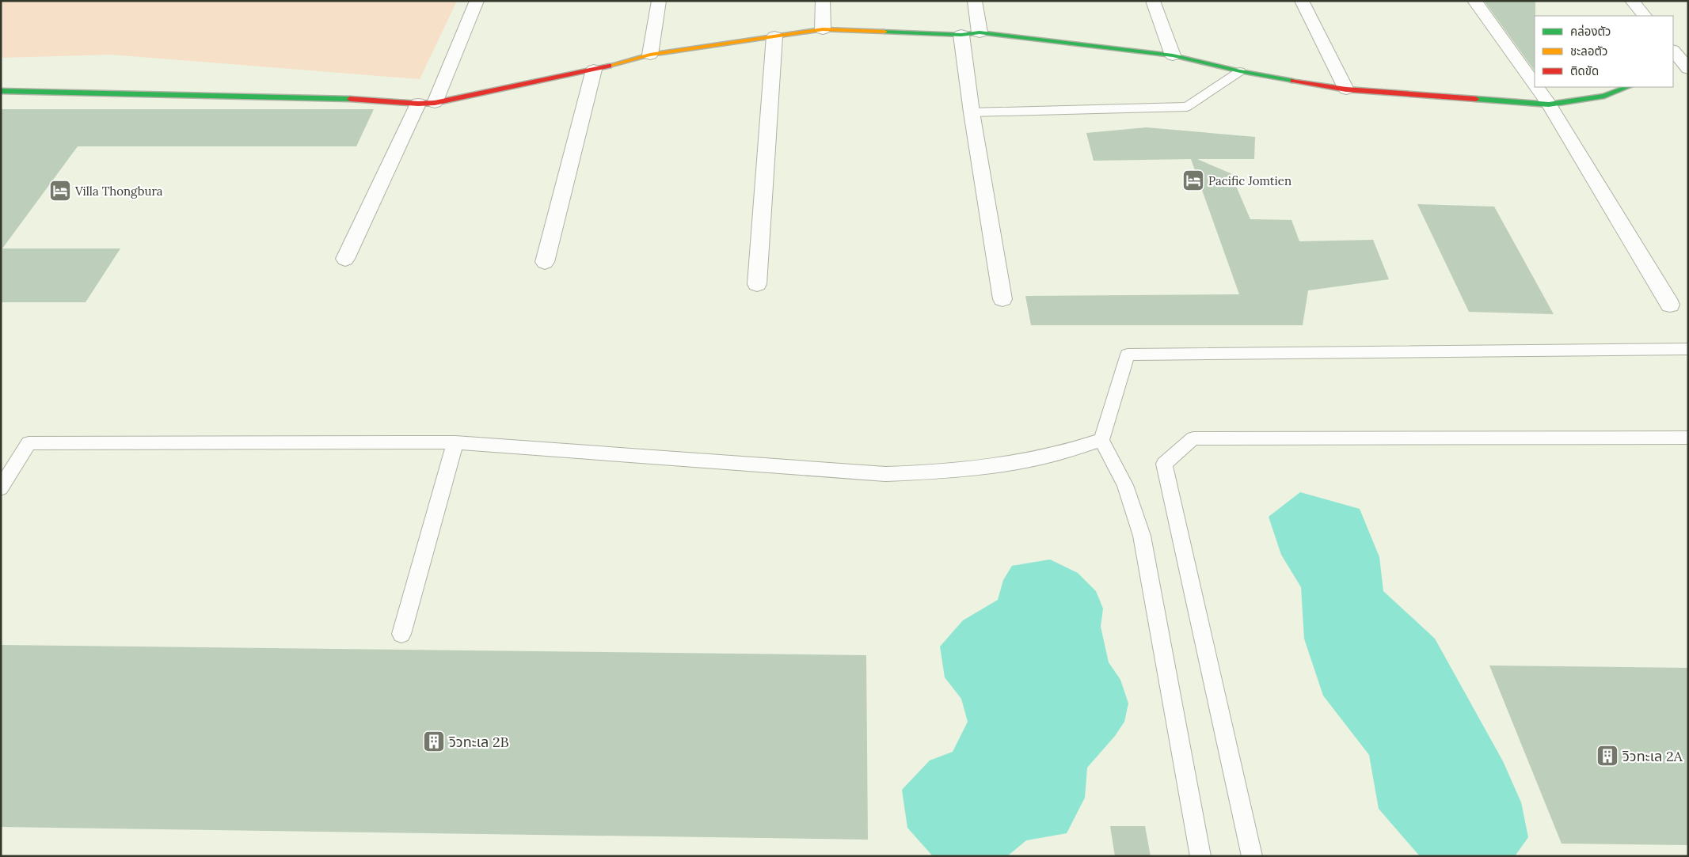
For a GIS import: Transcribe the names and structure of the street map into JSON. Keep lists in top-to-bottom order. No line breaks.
{"places":{"hotel":["Pacific Jomtien","Villa Thongbura"],"building":["วิวทะเล 2B","วิวทะเล 2A"]},"legend":["คล่องตัว","ชะลอตัว","ติดขัด"]}
